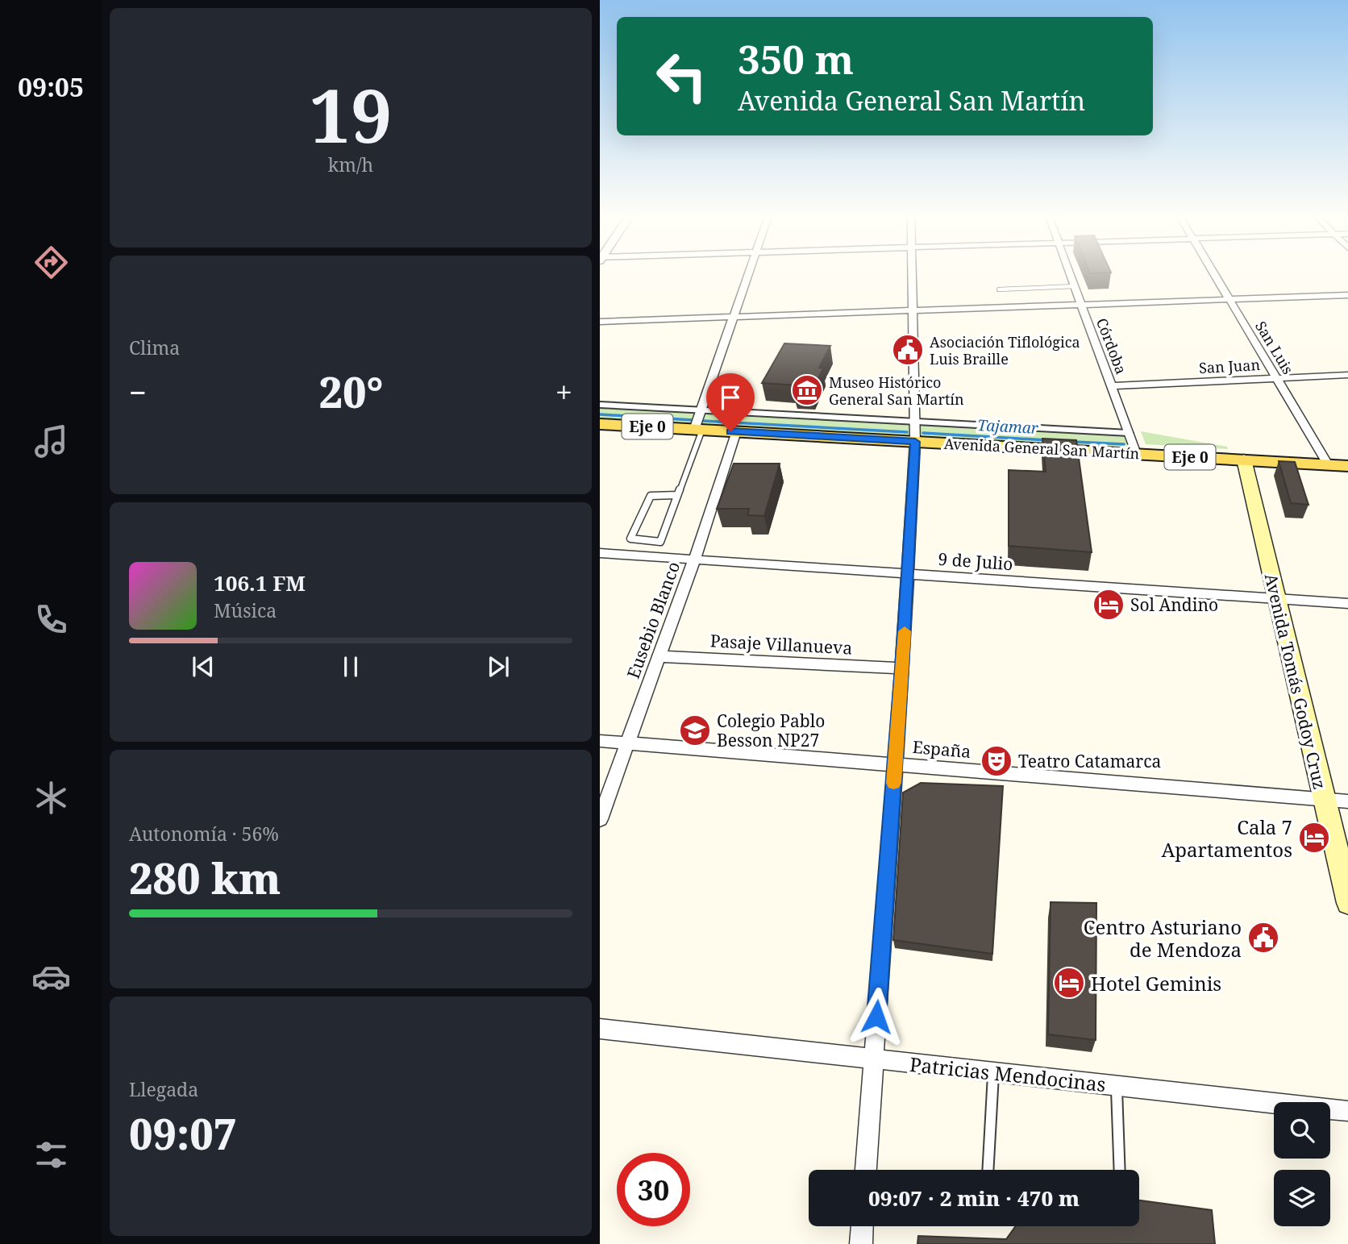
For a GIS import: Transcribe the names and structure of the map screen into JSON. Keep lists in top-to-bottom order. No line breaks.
{"streets":{"main road":["Eje 0","Avenida General San Martín","Avenida Tomás Godoy Cruz"],"street":["Córdoba","San Luis","San Juan","9 de Julio","Eusebio Blanco","Pasaje Villanueva","España","Patricias Mendocinas"]},"crossings":[["Córdoba","San Juan"],["Córdoba","Avenida General San Martín"],["San Luis","San Juan"],["San Luis","Avenida General San Martín"],["Avenida General San Martín","Eusebio Blanco"],["Avenida General San Martín","Avenida Tomás Godoy Cruz"],["9 de Julio","Eusebio Blanco"],["9 de Julio","Avenida Tomás Godoy Cruz"],["Eusebio Blanco","Pasaje Villanueva"],["Eusebio Blanco","España"],["Avenida Tomás Godoy Cruz","España"]],"water":["Tajamar"],"places":{"public building":["Asociación Tiflológica Luis Braille","Centro Asturiano de Mendoza"],"museum":["Museo Histórico General San Martín"],"hotel":["Sol Andino","Cala 7 Apartamentos","Hotel Geminis"],"school or university":["Colegio Pablo Besson NP27"],"theatre":["Teatro Catamarca"]},"page":{"tabs":"09:05","tile":[["19","km/h"],"Clima",["Autonomía · 56%","280 km"],["Llegada","09:07"]],"turn":["350 m","Avenida General San Martín"],"heat":["−","20°","+"],"song":["106.1 FM","Música"],"limit":"30","trip":"09:07 · 2 min · 470 m"}}
